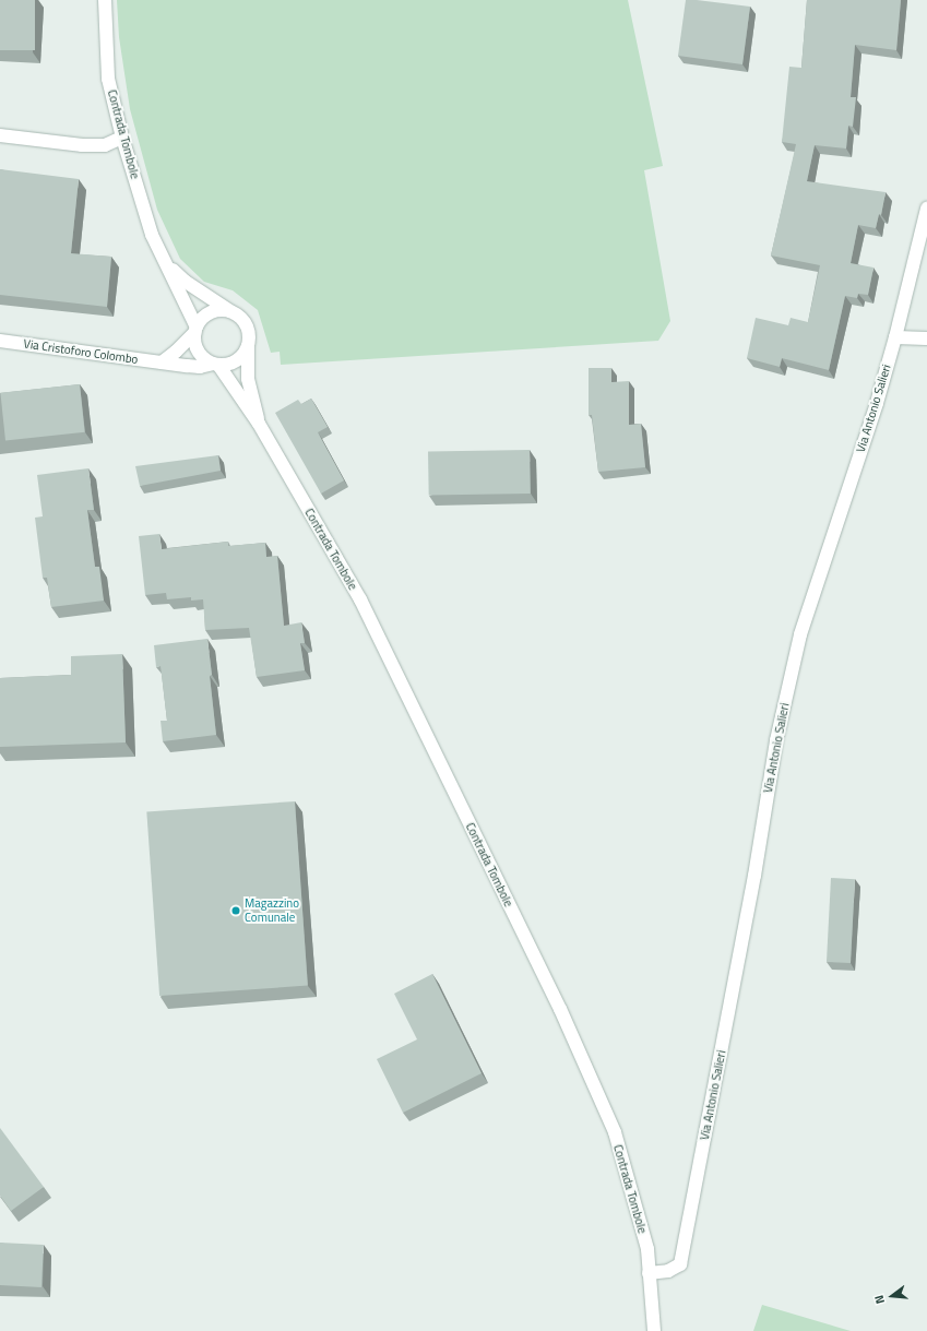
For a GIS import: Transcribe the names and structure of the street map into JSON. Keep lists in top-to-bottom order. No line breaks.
{"streets":{"street":["Contrada Tombole","Via Cristoforo Colombo","Via Antonio Salieri"]},"crossings":[["Contrada Tombole","Via Cristoforo Colombo"],["Contrada Tombole","Via Antonio Salieri"]],"places":["Magazzino Comunale"],"north":"left"}
